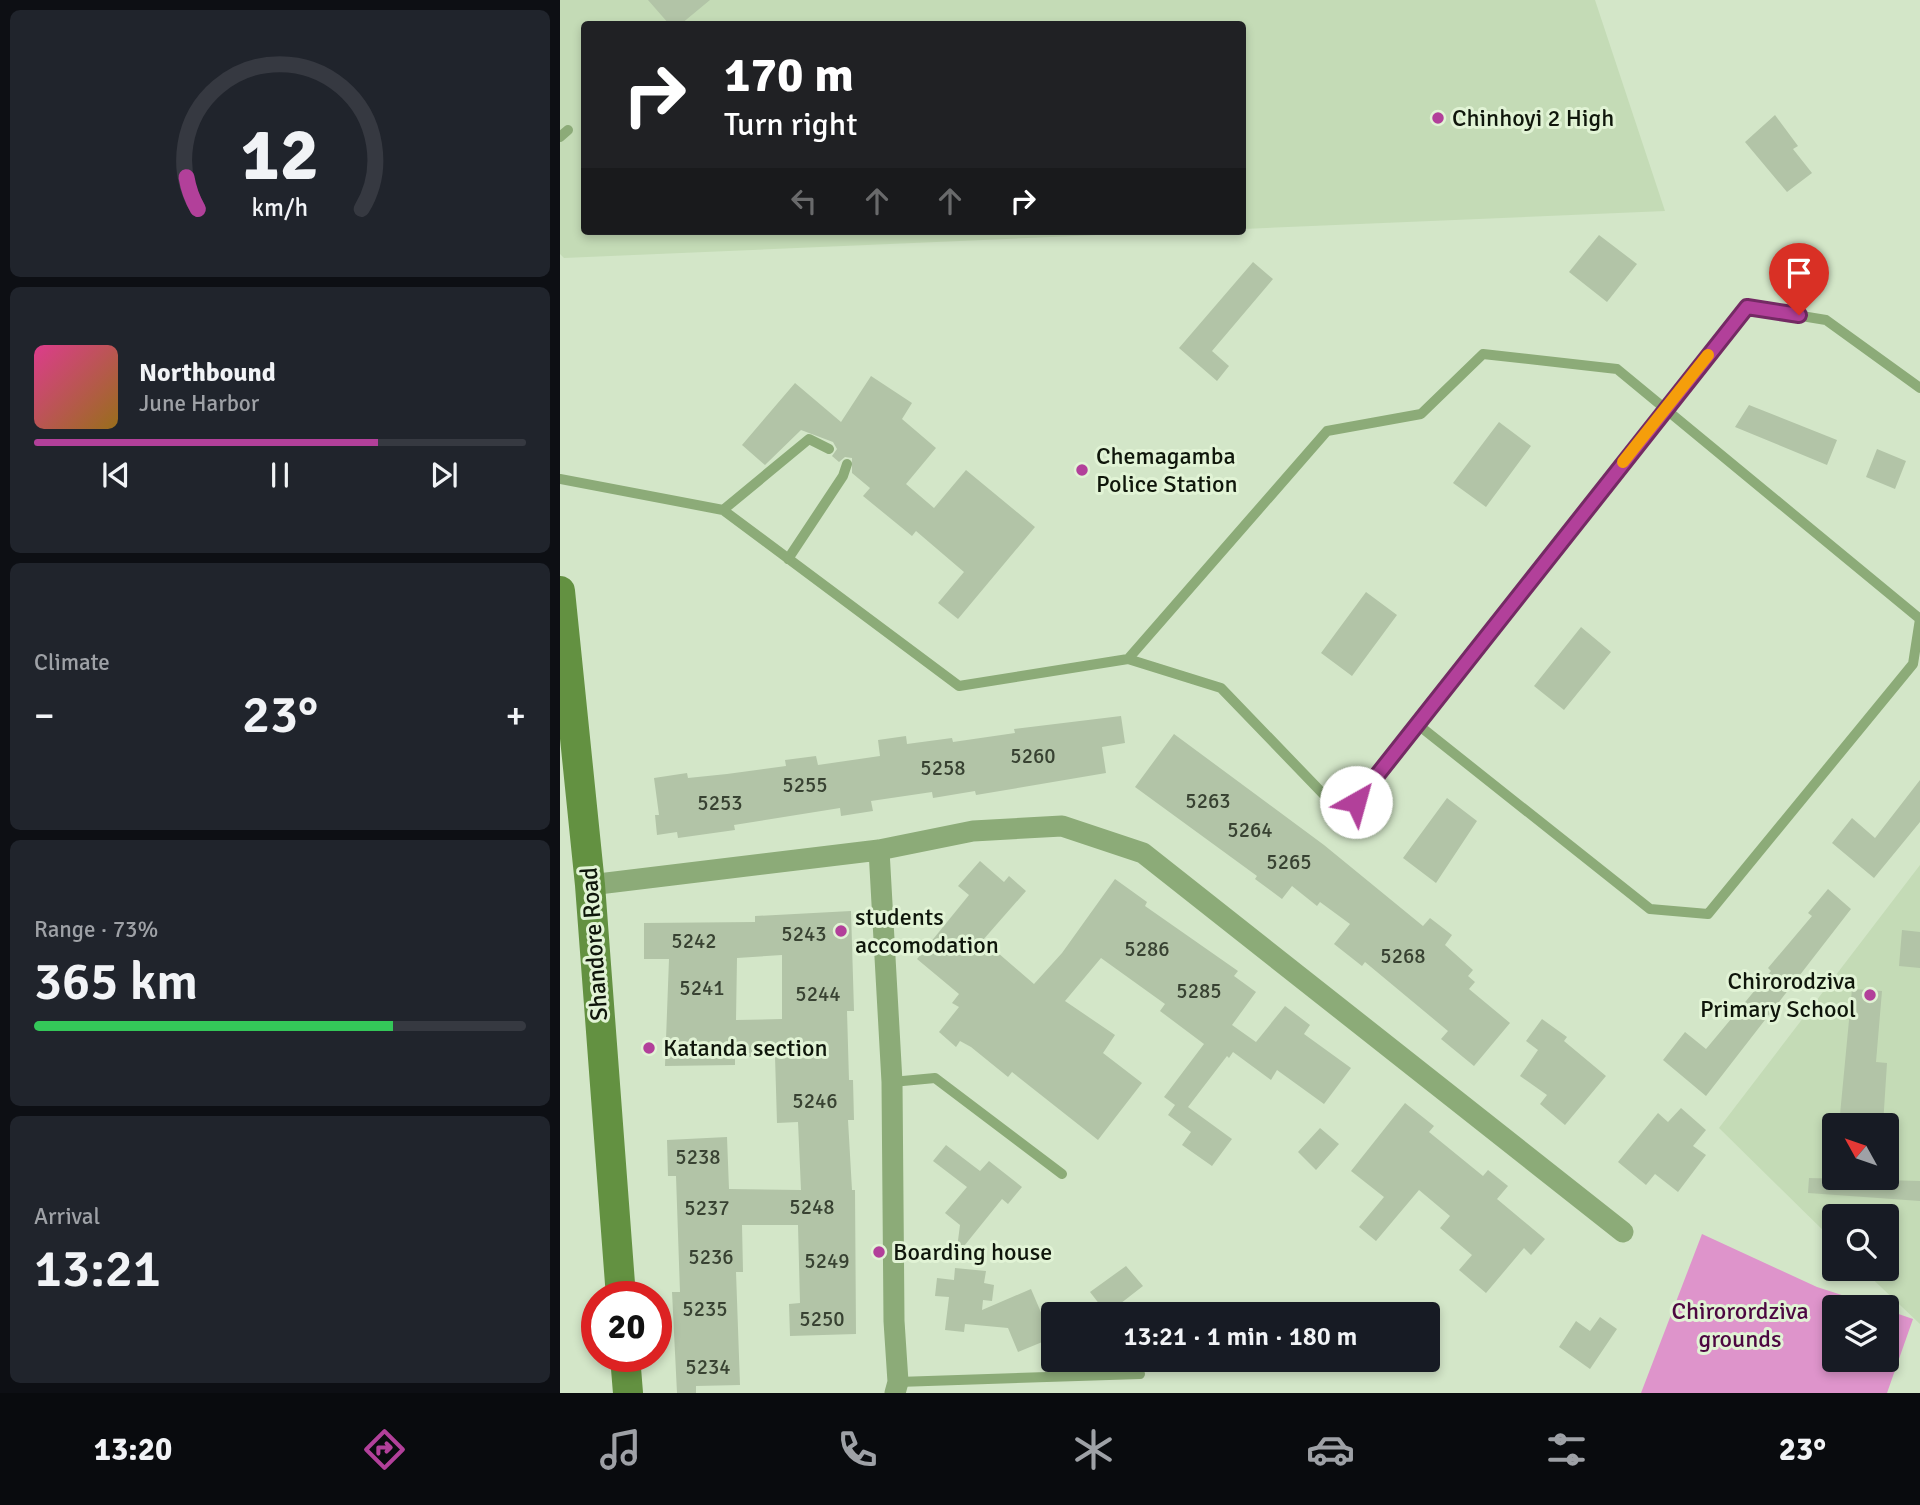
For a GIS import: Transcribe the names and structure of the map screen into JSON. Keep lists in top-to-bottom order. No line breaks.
{"streets":{"street":["Shandore Road"]},"parks":["Chirorordziva grounds"],"places":["Chinhoyi 2 High","Chemagamba Police Station","students accomodation","Chirorodziva Primary School","Katanda section","Boarding house"],"house_numbers":["5260","5258","5255","5263","5253","5264","5265","5243","5242","5286","5268","5241","5285","5244","5246","5238","5248","5237","5236","5249","5235","5250","5234"],"north":"top left","page":{"turn":["170 m","Turn right"],"song":["Northbound","June Harbor"],"tile":["Climate",["Range · 73%","365 km"],["Arrival","13:21"]],"heat":["−","23°","+"],"limit":"20","trip":"13:21 · 1 min · 180 m","tabs":["13:20","23°"],"gauge":["12","km/h"]}}
